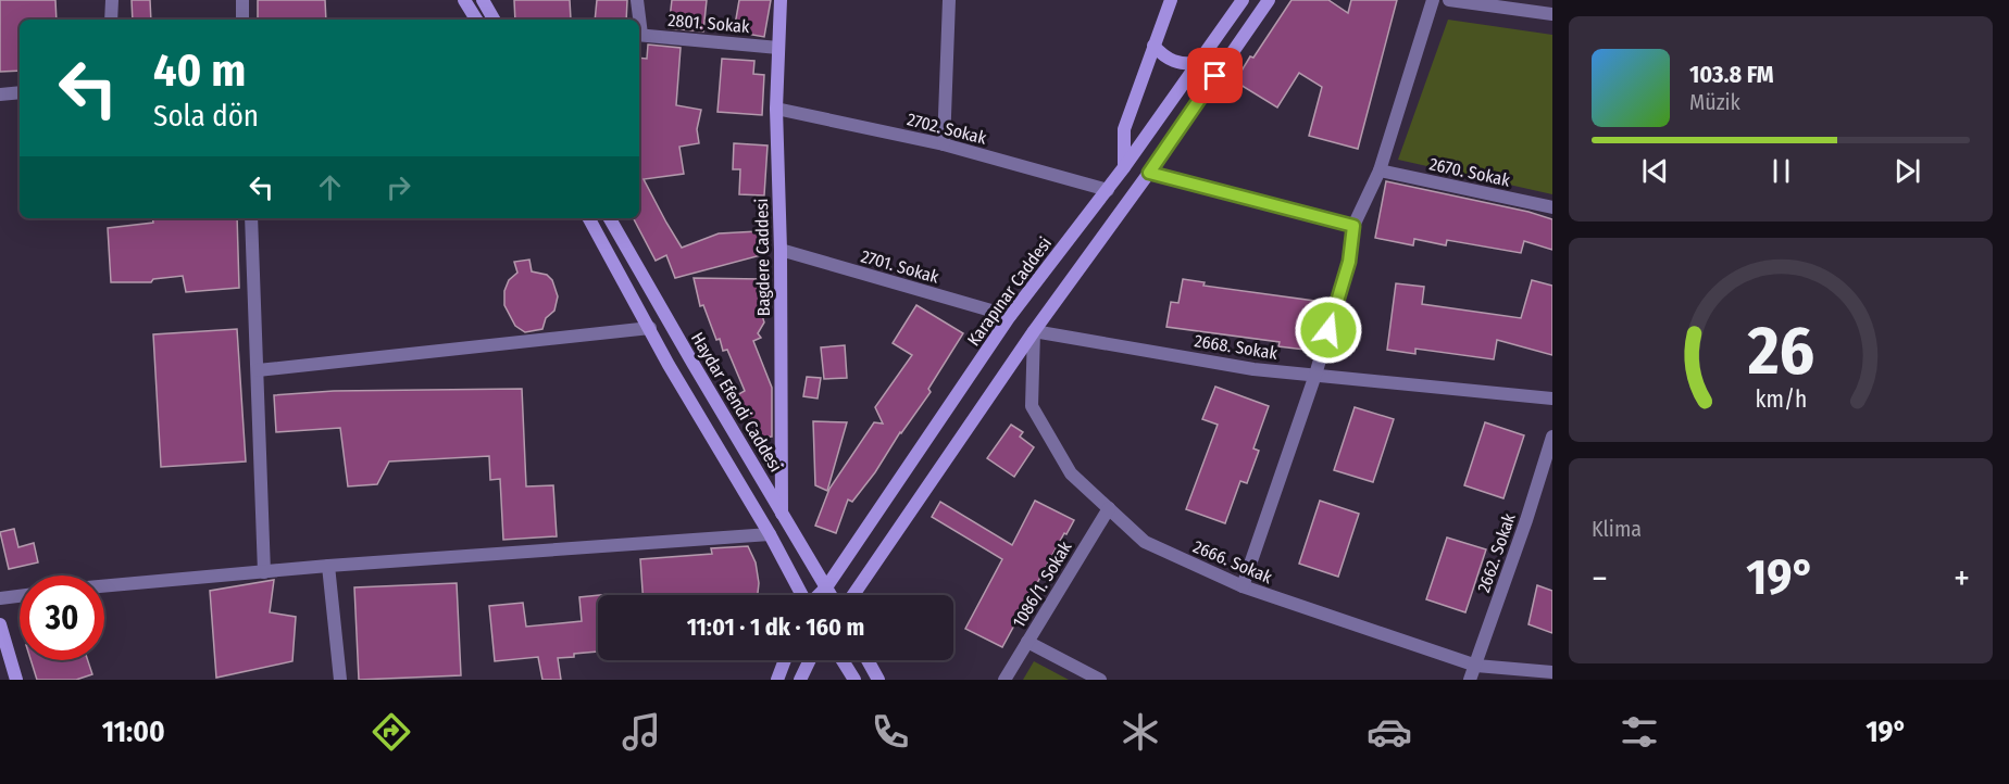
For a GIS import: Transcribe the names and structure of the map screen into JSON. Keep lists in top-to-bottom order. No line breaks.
{"streets":{"main road":["Bagdere Caddesi","Karapınar Caddesi","Haydar Efendi Caddesi"],"street":["2801. Sokak","2702. Sokak","2670. Sokak","2701. Sokak","2668. Sokak","2662. Sokak","2666. Sokak","1086/1. Sokak"]},"crossings":[["2801. Sokak","Bagdere Caddesi"],["2702. Sokak","Bagdere Caddesi"],["2702. Sokak","Karapınar Caddesi"],["Bagdere Caddesi","2701. Sokak"],["Bagdere Caddesi","Haydar Efendi Caddesi"],["2701. Sokak","Karapınar Caddesi"],["Karapınar Caddesi","Haydar Efendi Caddesi"],["2668. Sokak","2666. Sokak"],["2662. Sokak","2666. Sokak"],["2666. Sokak","1086/1. Sokak"]],"page":{"turn":["40 m","Sola dön"],"song":["103.8 FM","Müzik"],"tile":"Klima","heat":["−","19°","+"],"limit":"30","trip":"11:01 · 1 dk · 160 m","tabs":["11:00","19°"],"gauge":["26","km/h"]}}
